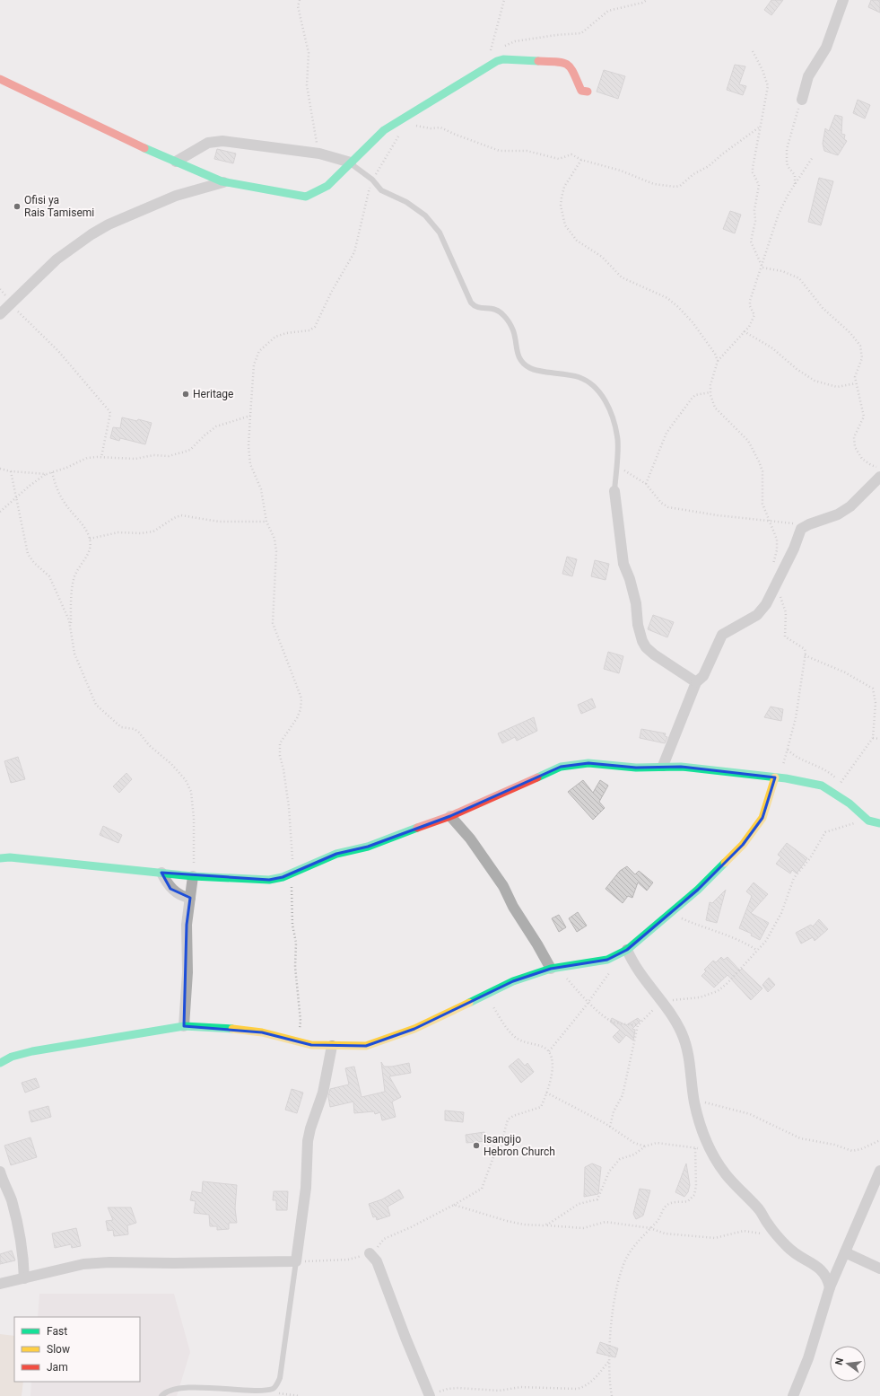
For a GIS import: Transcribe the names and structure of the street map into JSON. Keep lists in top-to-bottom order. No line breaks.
{"places":["Ofisi ya Rais Tamisemi","Heritage","Isangijo Hebron Church"],"legend":["Fast","Slow","Jam"],"north":"left"}
